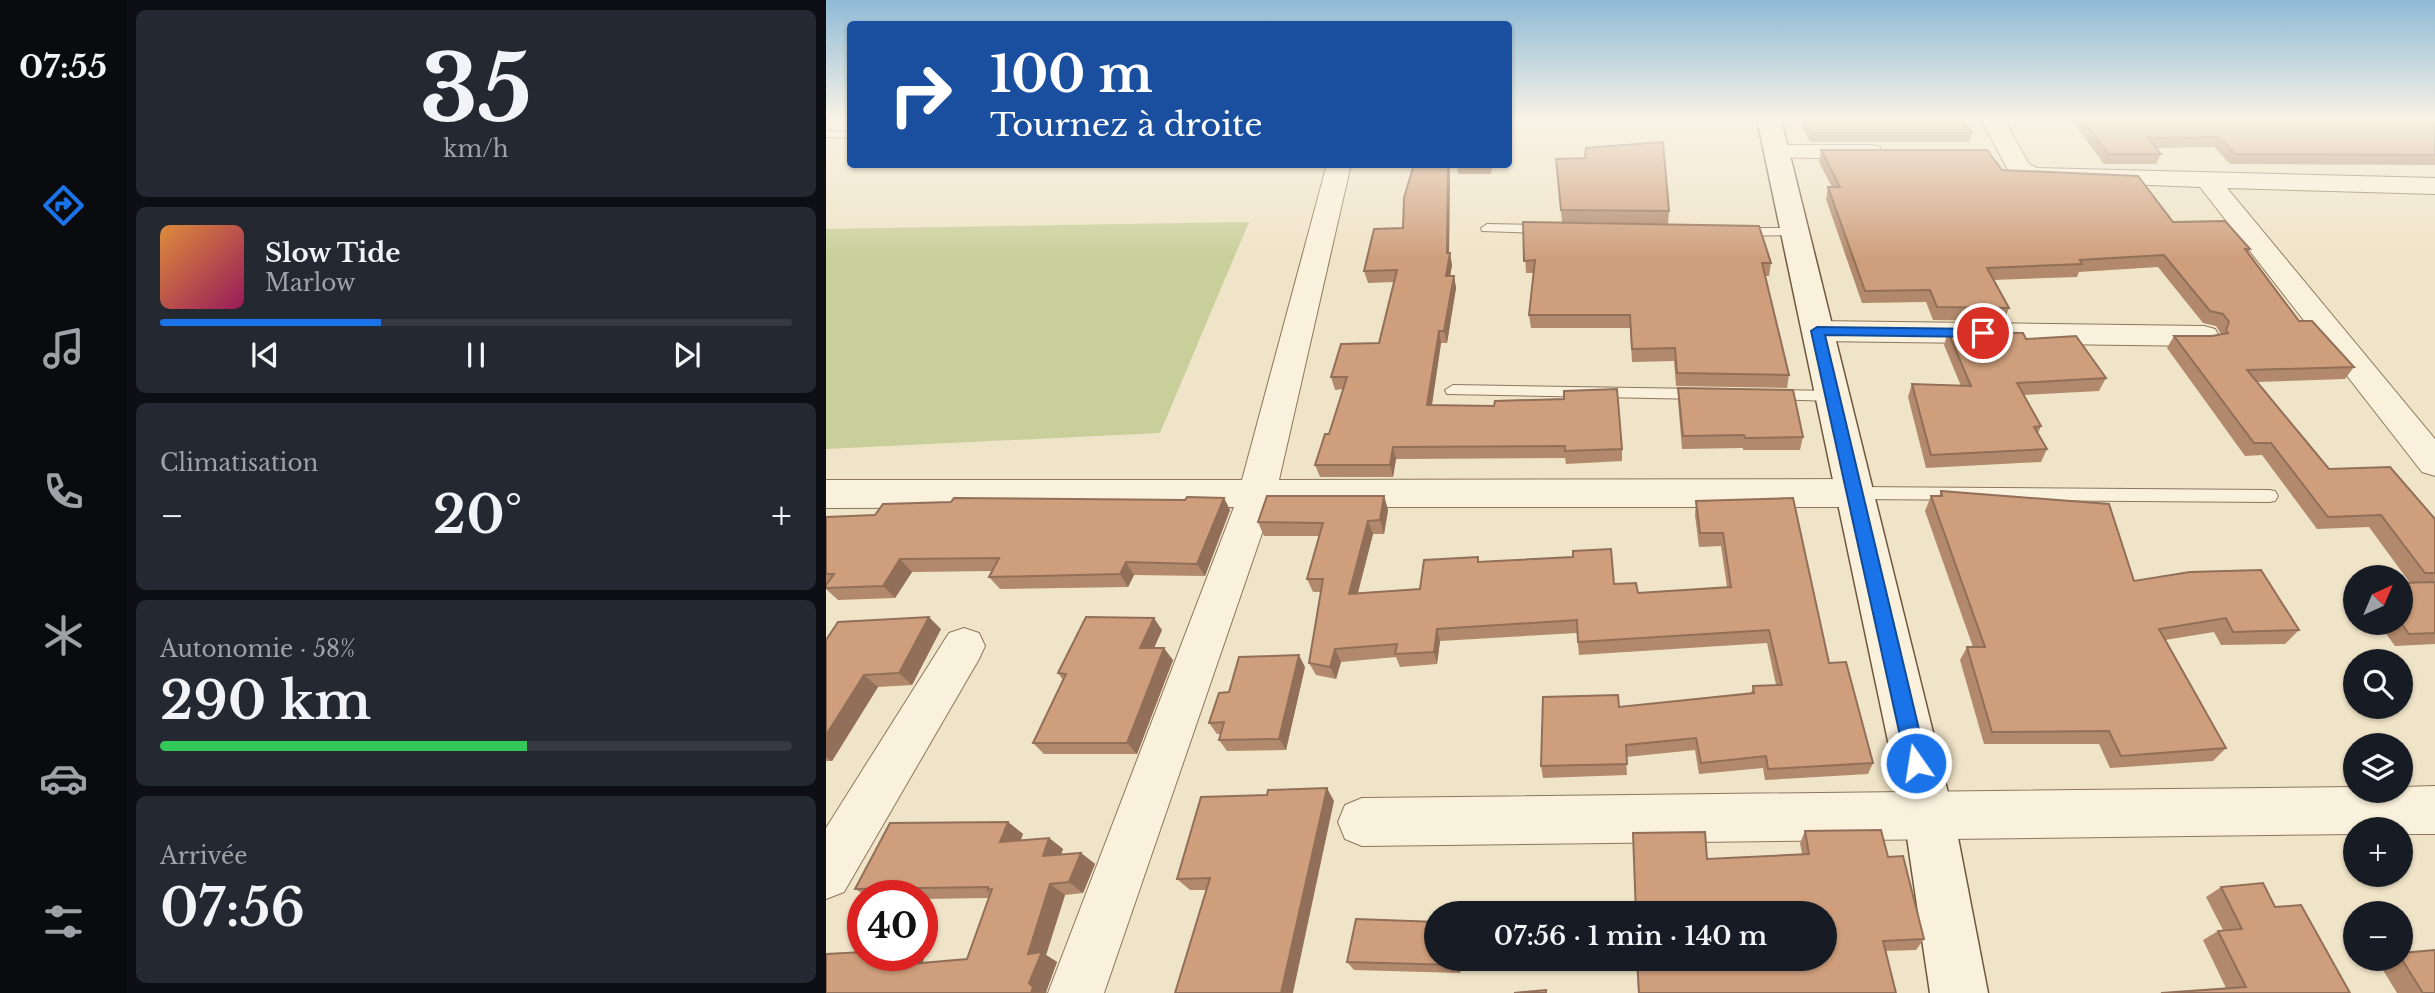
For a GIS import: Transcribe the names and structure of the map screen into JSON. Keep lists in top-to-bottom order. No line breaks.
{"north":"top right","page":{"tabs":"07:55","tile":[["35","km/h"],"Climatisation",["Autonomie · 58%","290 km"],["Arrivée","07:56"]],"turn":["100 m","Tournez à droite"],"song":["Slow Tide","Marlow"],"heat":["−","20°","+"],"map_buttons":["+","−"],"limit":"40","trip":"07:56 · 1 min · 140 m"}}
